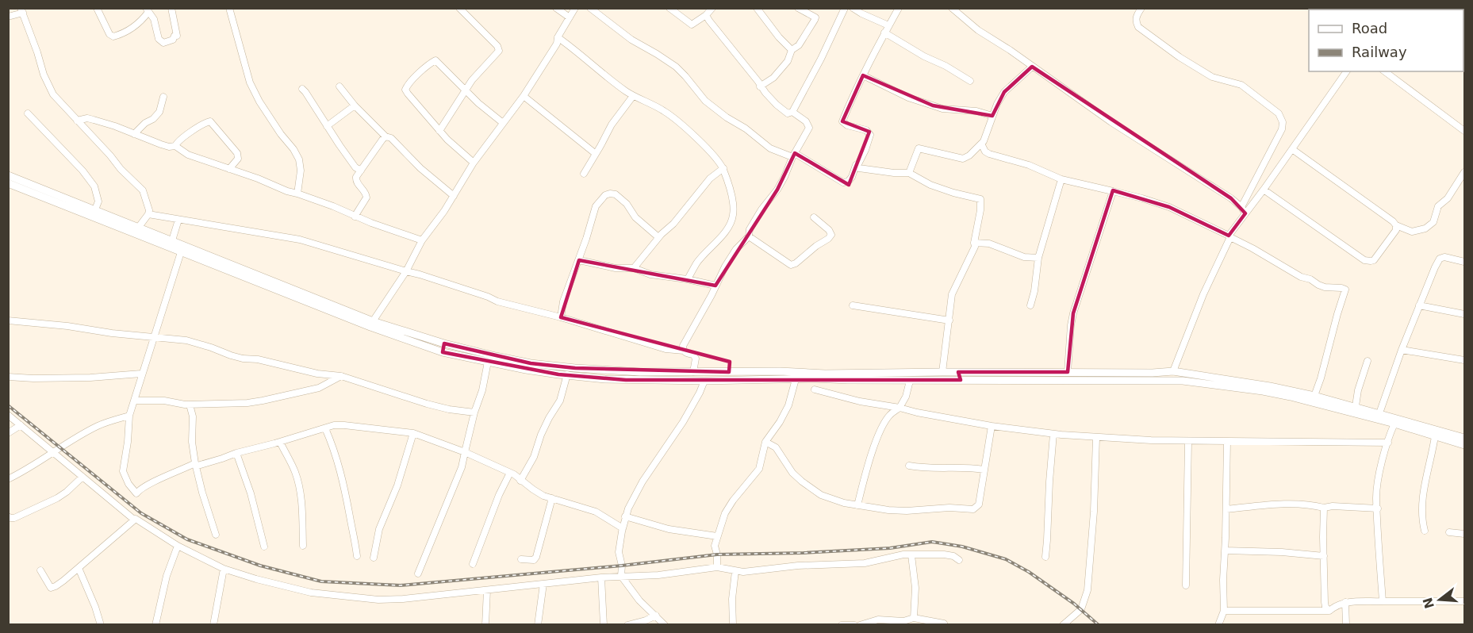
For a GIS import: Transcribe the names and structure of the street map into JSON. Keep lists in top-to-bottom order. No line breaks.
{"legend":["Road","Railway"],"north":"left"}
